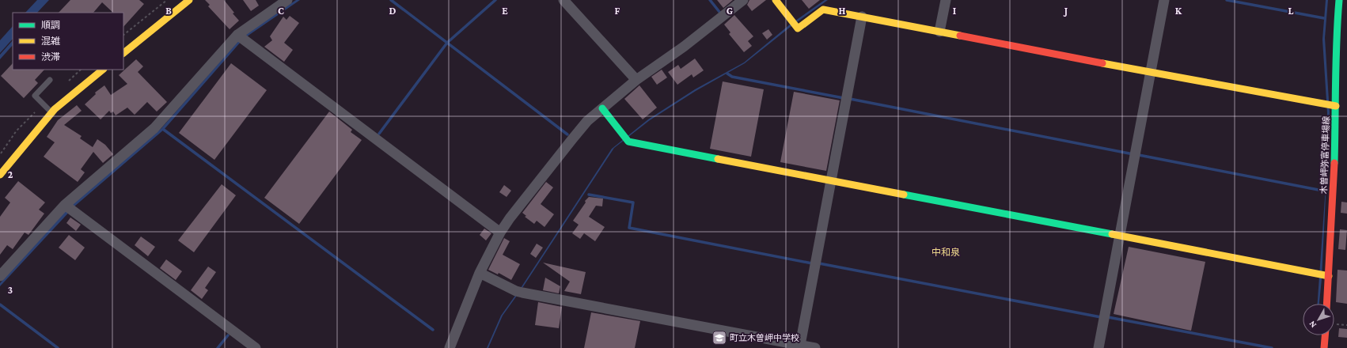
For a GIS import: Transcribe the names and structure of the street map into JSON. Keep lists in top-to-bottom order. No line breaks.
{"streets":{"street":["木曽岬弥富停車場線"]},"districts":["中和泉"],"places":{"school or university":["町立木曽岬中学校"]},"legend":["順調","混雑","渋滞"],"north":"bottom left","grid":{"columns":["B","C","D","E","F","G","H","I","J","K","L"],"rows":["2","3"]}}
